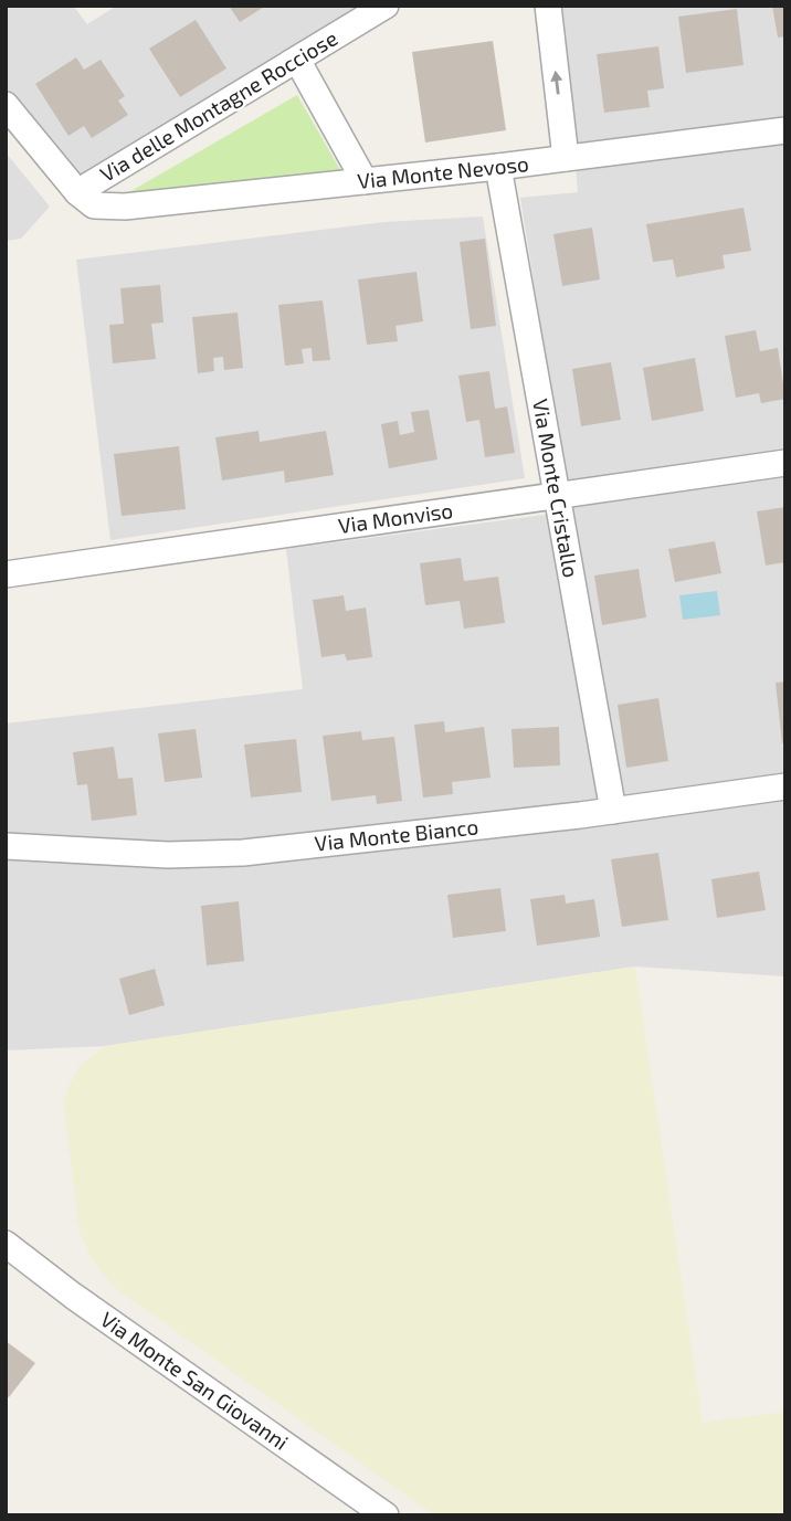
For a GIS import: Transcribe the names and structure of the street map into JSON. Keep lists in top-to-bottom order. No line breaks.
{"streets":{"street":["Via delle Montagne Rocciose","Via Monte Nevoso","Via Monte Cristallo","Via Monviso","Via Monte Bianco","Via Monte San Giovanni"]},"crossings":[["Via delle Montagne Rocciose","Via Monte Nevoso"],["Via Monte Nevoso","Via Monte Cristallo"],["Via Monte Cristallo","Via Monviso"],["Via Monte Cristallo","Via Monte Bianco"]]}
